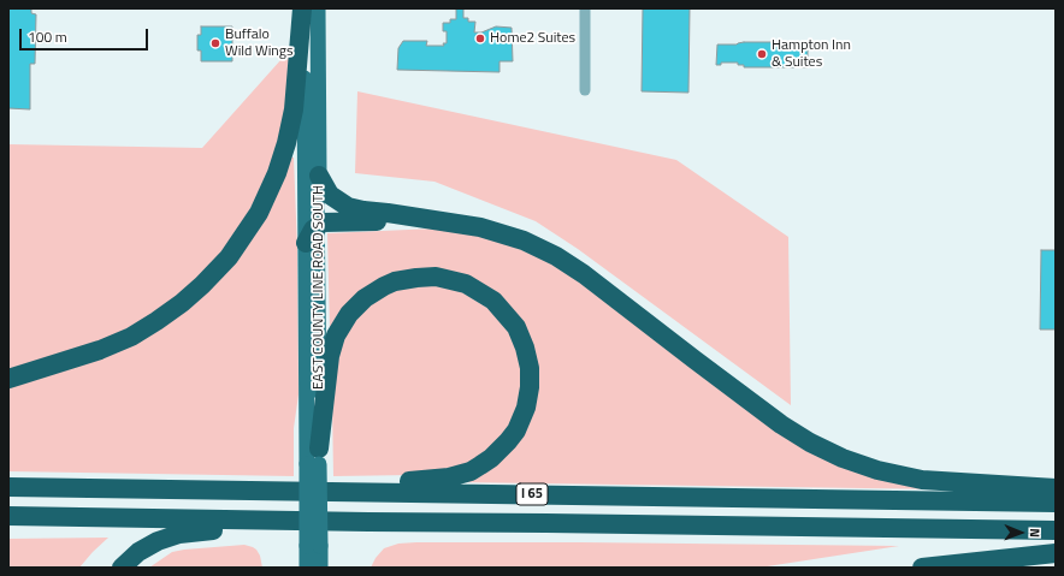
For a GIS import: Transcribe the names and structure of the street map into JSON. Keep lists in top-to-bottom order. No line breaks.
{"streets":{"highway":["I 65"],"main road":["EAST COUNTY LINE ROAD SOUTH"]},"places":["Home2 Suites","Buffalo Wild Wings","Hampton Inn & Suites"],"scale_bar":"100 m","north":"right"}
